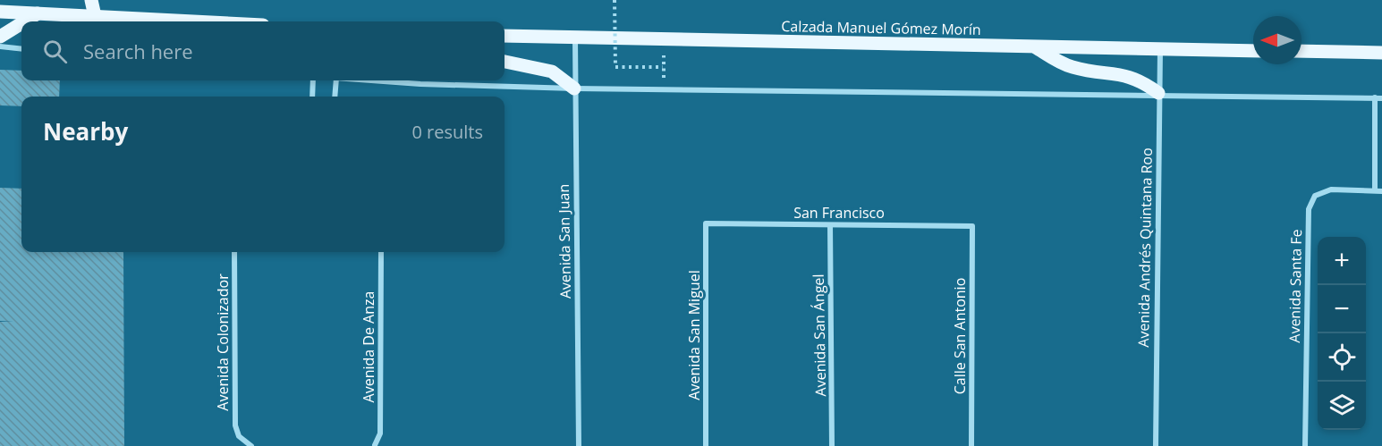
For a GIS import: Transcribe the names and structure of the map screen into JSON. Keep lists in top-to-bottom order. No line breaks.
{"streets":{"main road":["Calzada Manuel Gómez Morín"],"street":["San Francisco","Avenida San Juan","Avenida Andrés Quintana Roo","Avenida Santa Fe","Avenida San Miguel","Avenida San Ángel","Calle San Antonio","Avenida Colonizador","Avenida De Anza"]},"crossings":[["Calzada Manuel Gómez Morín","Avenida San Juan"],["Calzada Manuel Gómez Morín","Avenida Andrés Quintana Roo"],["San Francisco","Avenida San Miguel"],["San Francisco","Avenida San Ángel"],["San Francisco","Calle San Antonio"]],"north":"left","page":{"search":"Search here","heading":["Nearby","0 results"],"map_buttons":["+","−"]}}
